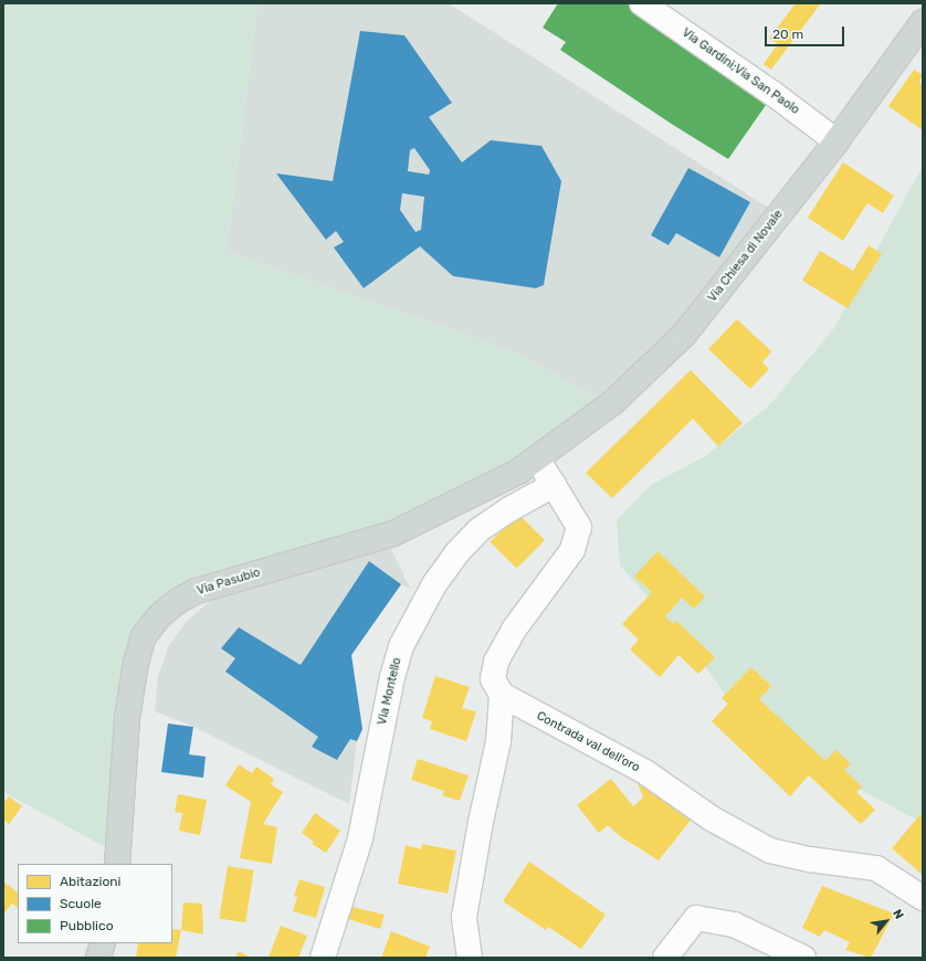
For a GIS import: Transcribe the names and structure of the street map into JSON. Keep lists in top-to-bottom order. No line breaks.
{"streets":{"main road":["Via Chiesa di Novale","Via Pasubio"],"street":["Via Gardini;Via San Paolo","Via Montello","Contrada val dell'oro"]},"crossings":[["Via Gardini;Via San Paolo","Via Chiesa di Novale"],["Via Chiesa di Novale","Via Pasubio"]],"legend":["Abitazioni","Scuole","Pubblico"],"scale_bar":"20 m","north":"top right"}
